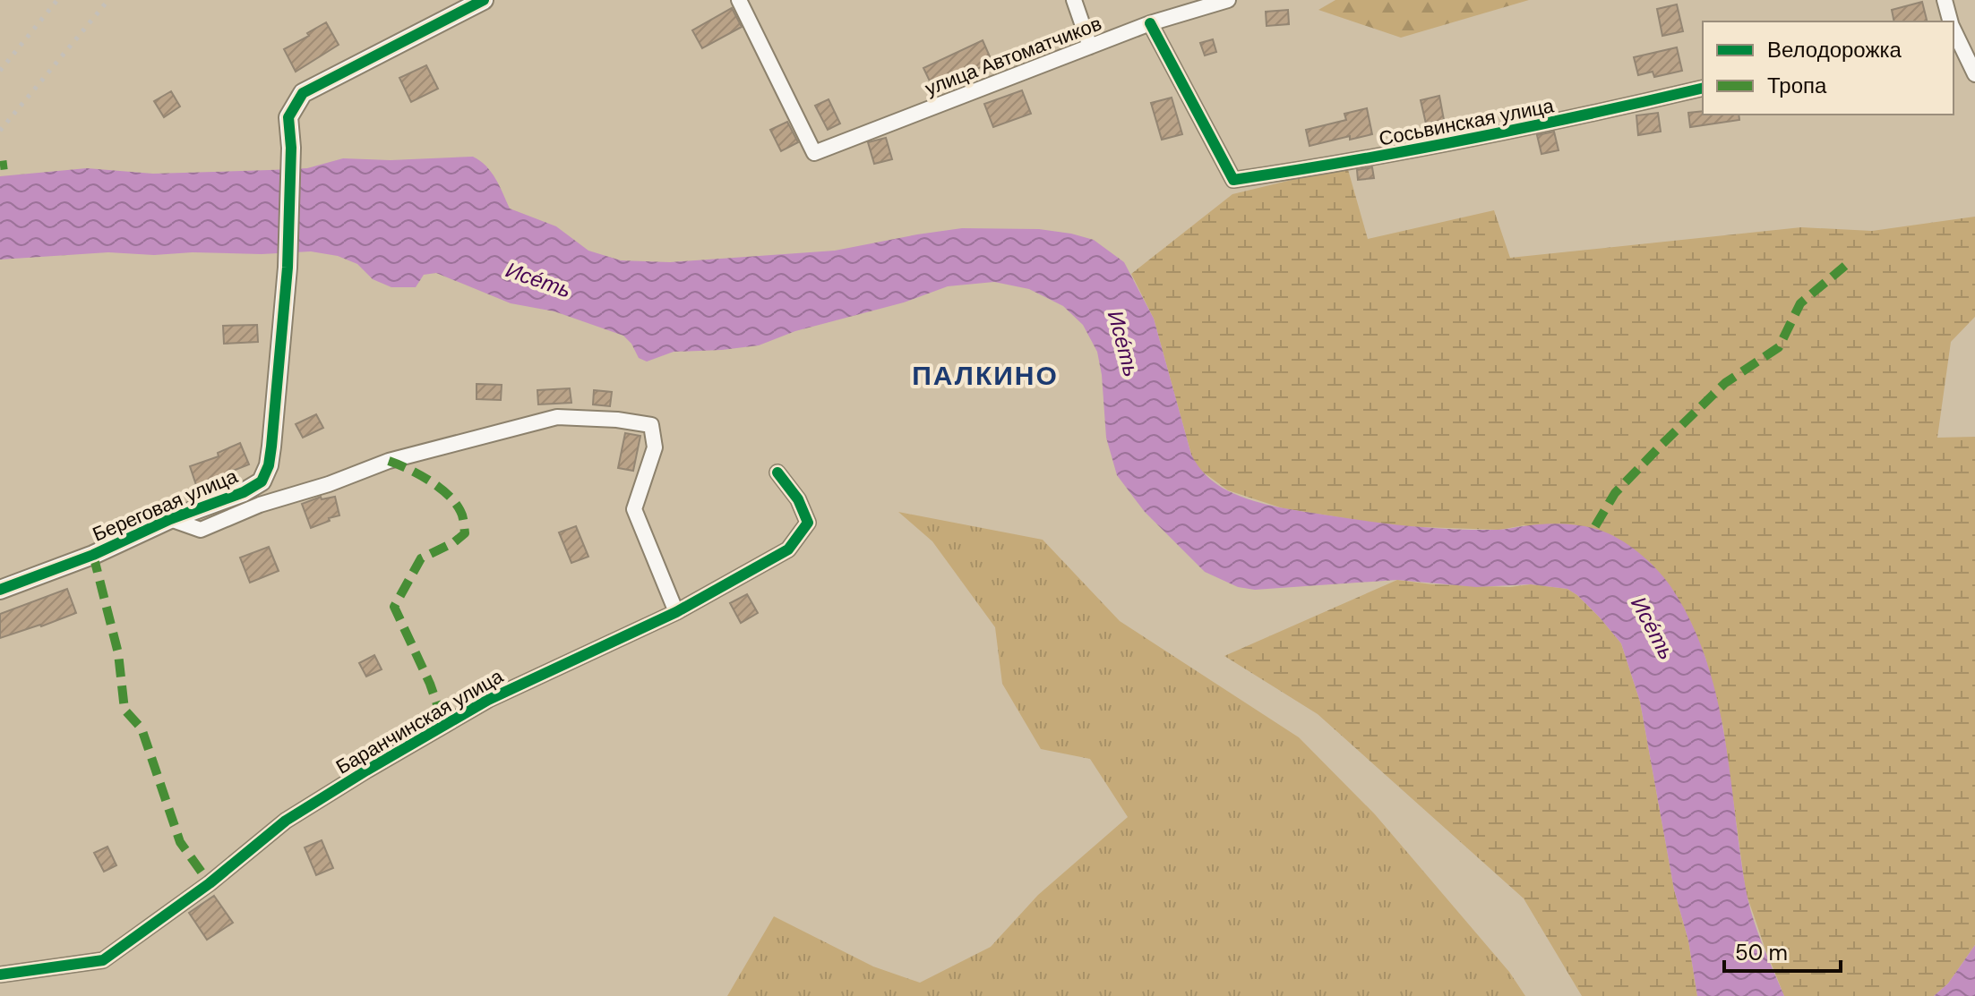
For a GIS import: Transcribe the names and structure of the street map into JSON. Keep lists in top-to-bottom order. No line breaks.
{"streets":{"street":["улица Автоматчиков","Сосьвинская улица","Береговая улица","Баранчинская улица"]},"crossings":[["улица Автоматчиков","Сосьвинская улица"],["Береговая улица","Баранчинская улица"]],"districts":["ПАЛКИНО"],"water":["Исе́ть"],"legend":["Велодорожка","Тропа"],"scale_bar":"50 m"}
